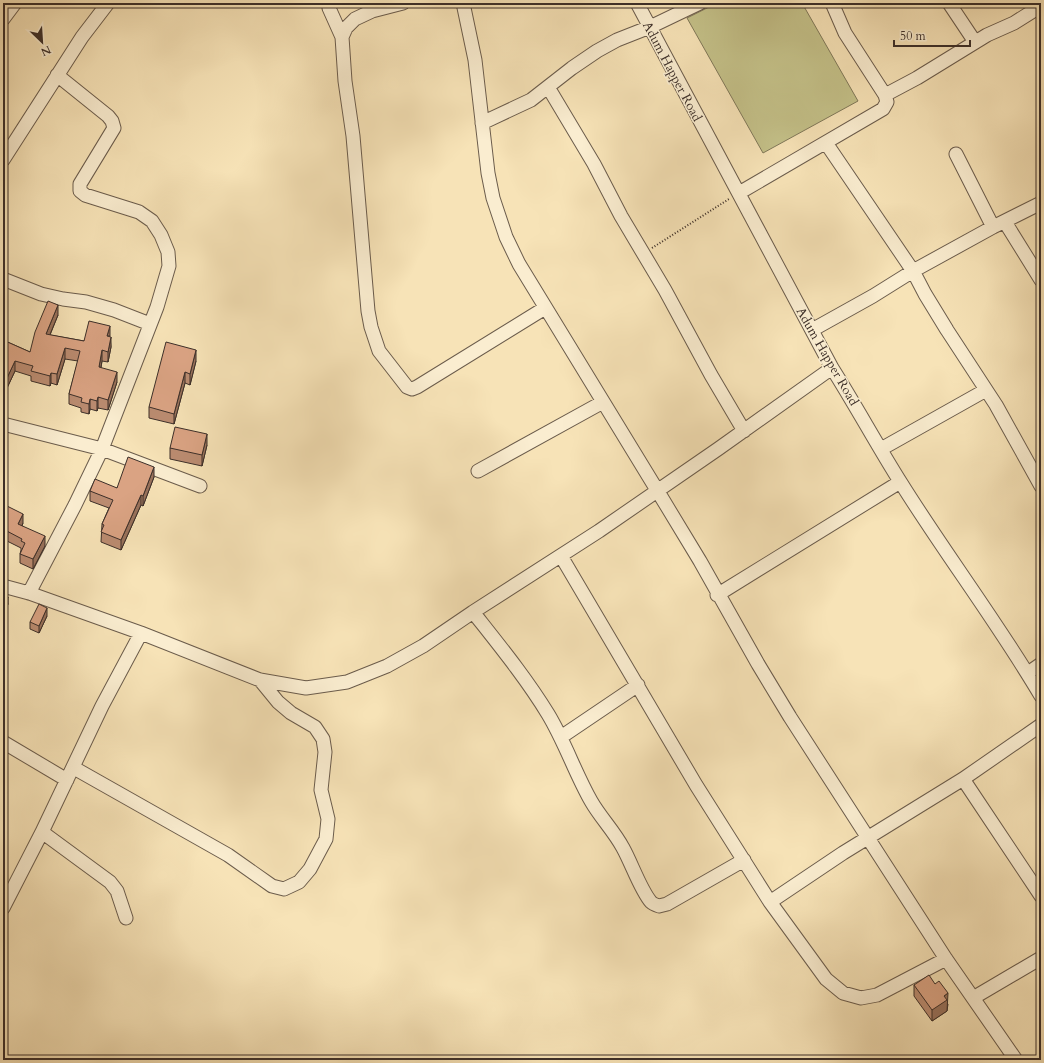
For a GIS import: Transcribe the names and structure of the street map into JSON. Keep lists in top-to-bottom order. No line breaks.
{"streets":{"street":["Adum Happer Road"]},"scale_bar":"50 m","north":"bottom right"}
